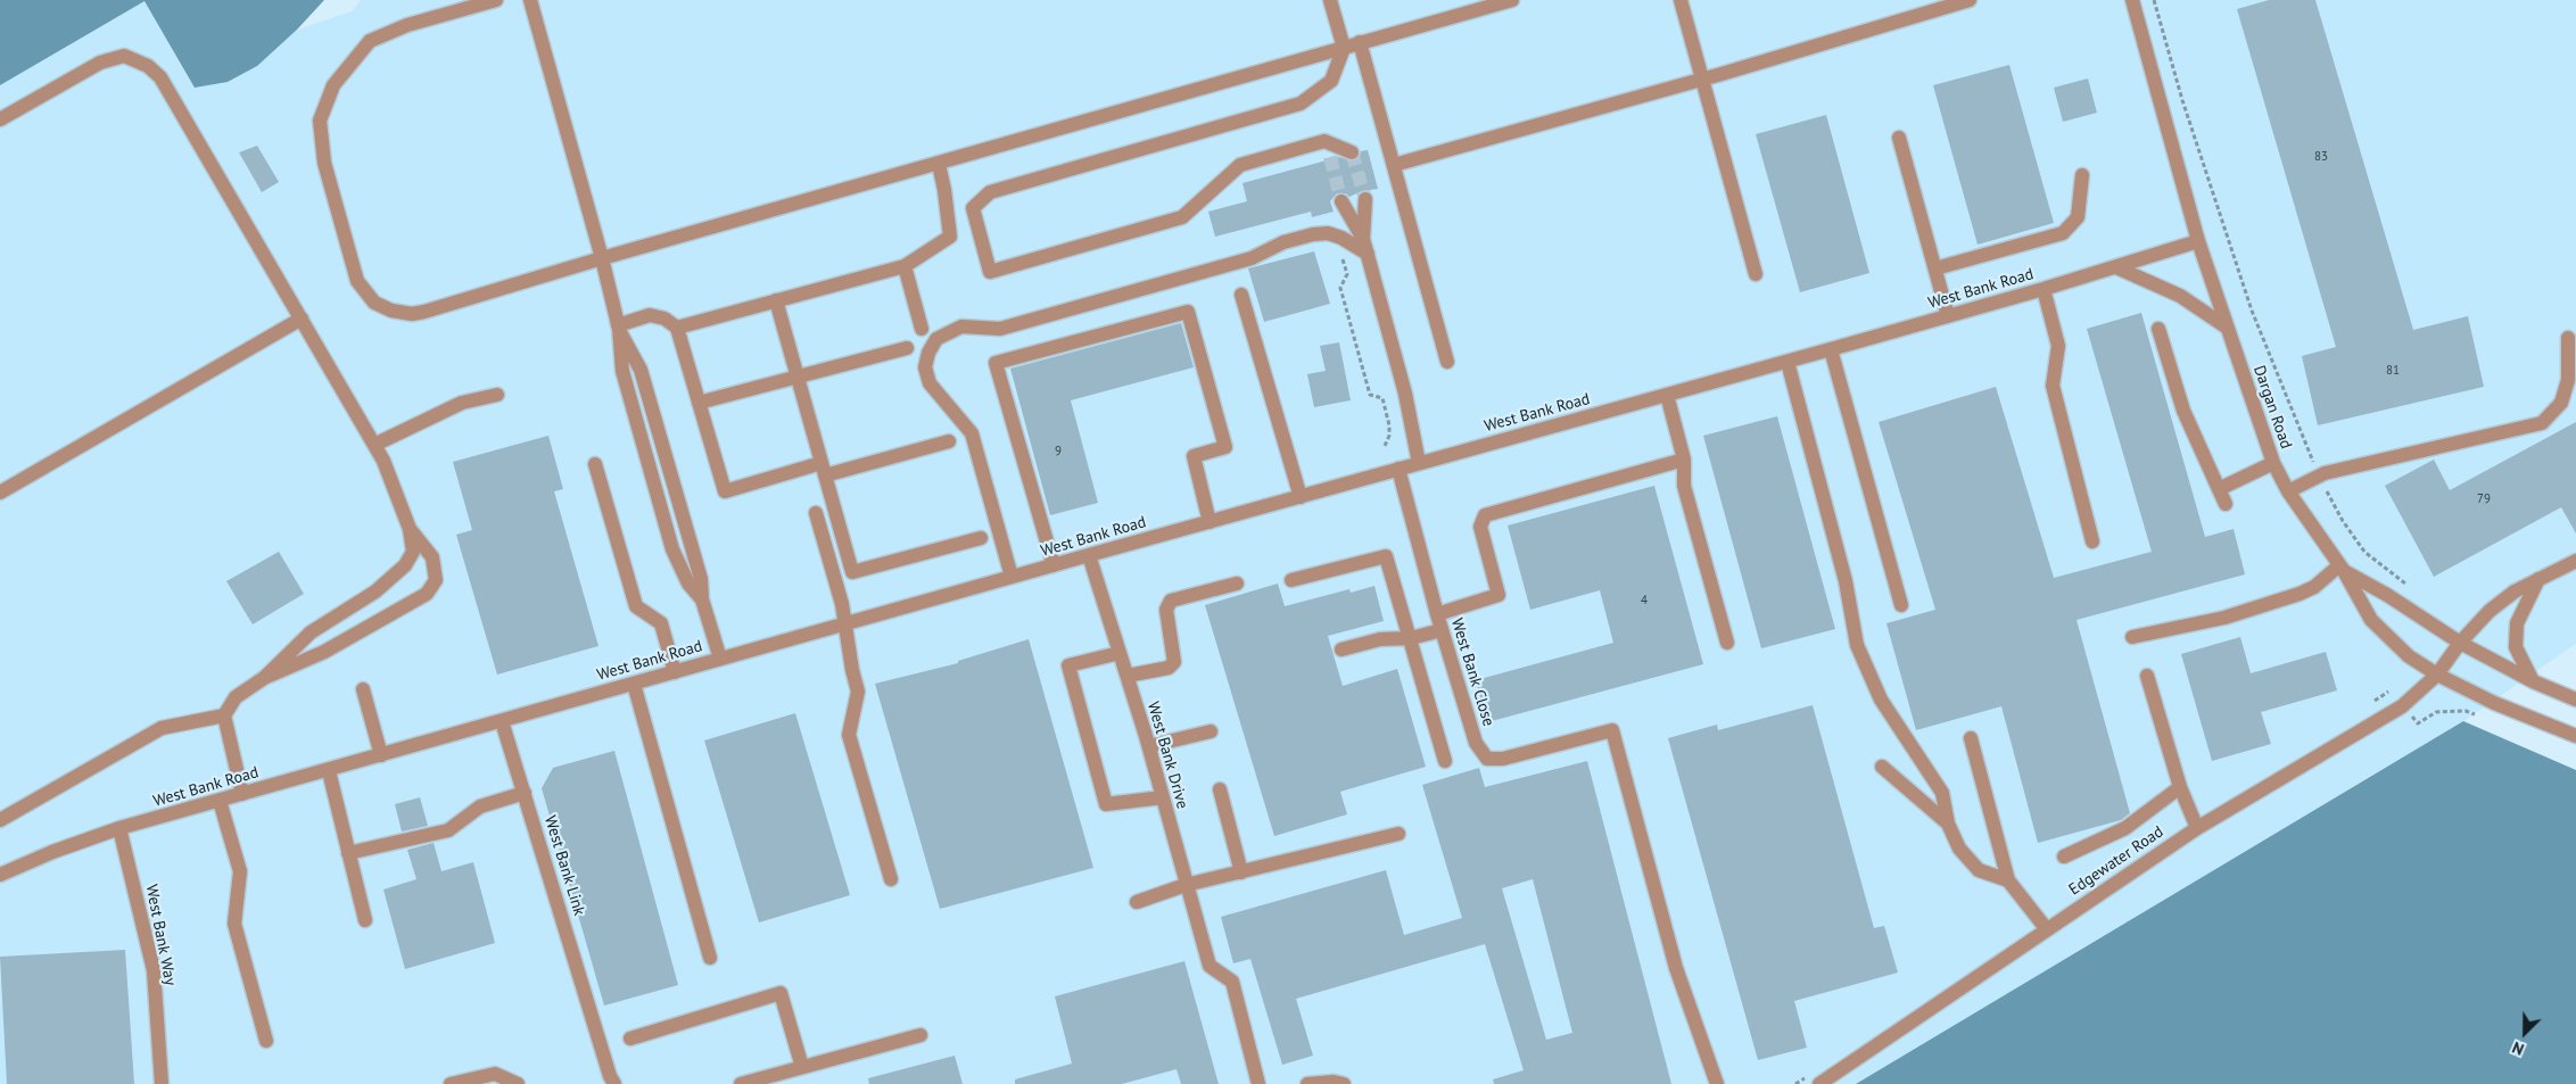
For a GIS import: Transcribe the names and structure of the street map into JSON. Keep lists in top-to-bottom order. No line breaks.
{"streets":{"street":["West Bank Road","Dargan Road","West Bank Close","West Bank Drive","Edgewater Road","West Bank Link","West Bank Way"]},"crossings":[["West Bank Road","Dargan Road"],["West Bank Road","West Bank Close"],["West Bank Road","West Bank Drive"],["West Bank Road","West Bank Link"],["West Bank Road","West Bank Way"],["Dargan Road","Edgewater Road"]],"house_numbers":["83","81","9","79","4"],"north":"bottom left"}
